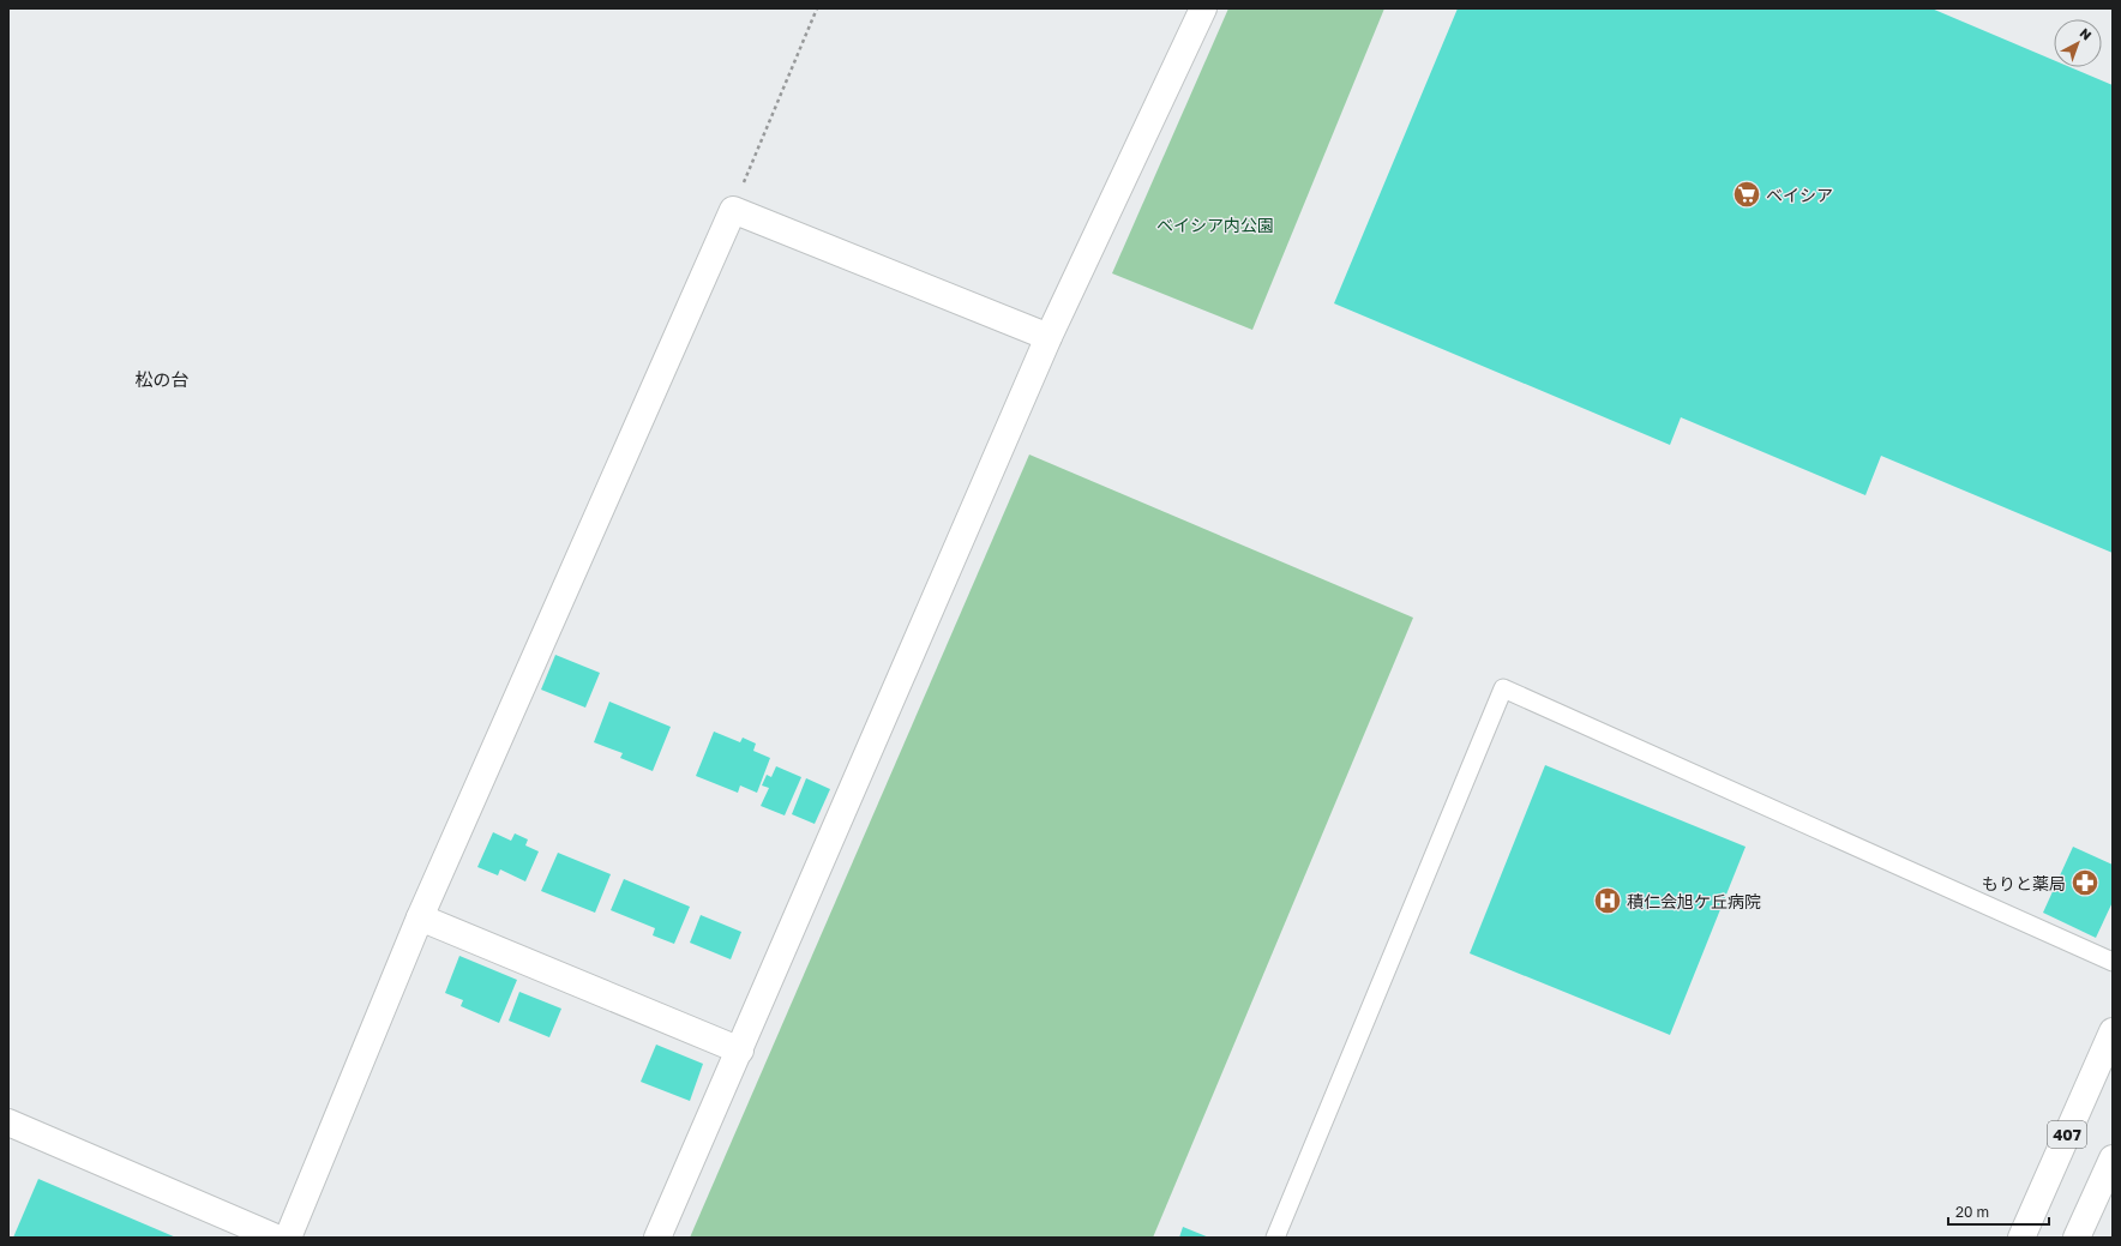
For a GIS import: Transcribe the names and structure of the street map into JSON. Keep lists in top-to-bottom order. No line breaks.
{"streets":{"main road":["407"]},"districts":["松の台"],"parks":["ベイシア内公園"],"places":{"supermarket":["ベイシア"],"pharmacy":["もりと薬局"],"hospital":["積仁会旭ケ丘病院"]},"scale_bar":"20 m","north":"top right"}
